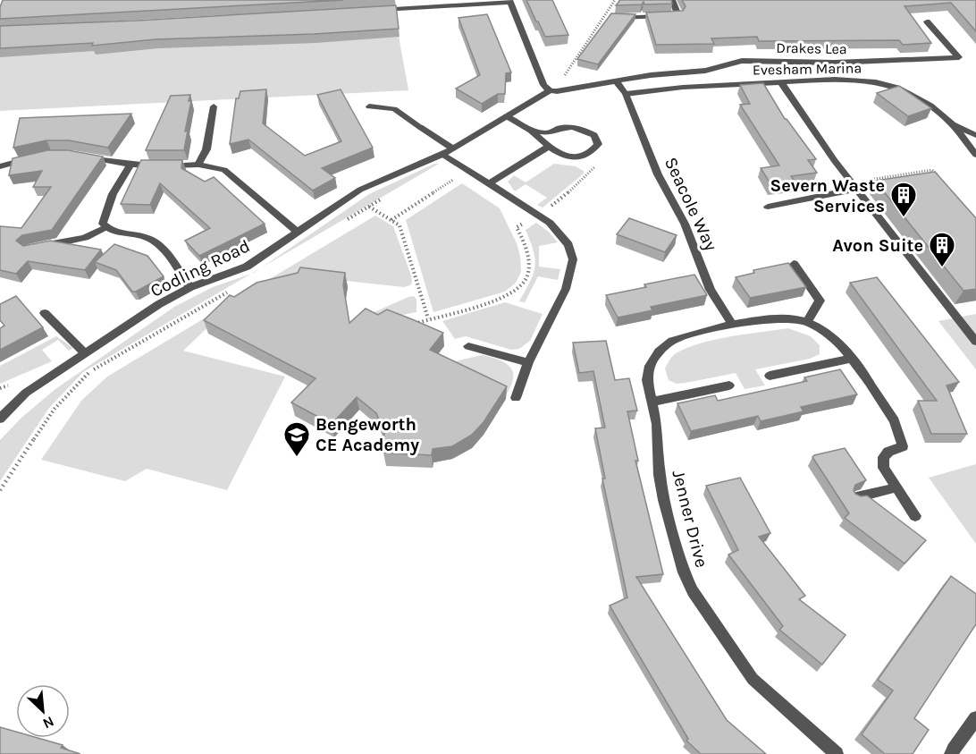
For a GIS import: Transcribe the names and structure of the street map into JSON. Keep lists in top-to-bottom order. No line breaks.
{"streets":{"street":["Drakes Lea","Evesham Marina","Seacole Way","Codling Road","Jenner Drive"]},"crossings":[["Evesham Marina","Seacole Way"],["Seacole Way","Jenner Drive"]],"places":{"building":["Severn Waste Services","Avon Suite"],"school or university":["Bengeworth CE Academy"]},"north":"bottom right"}
